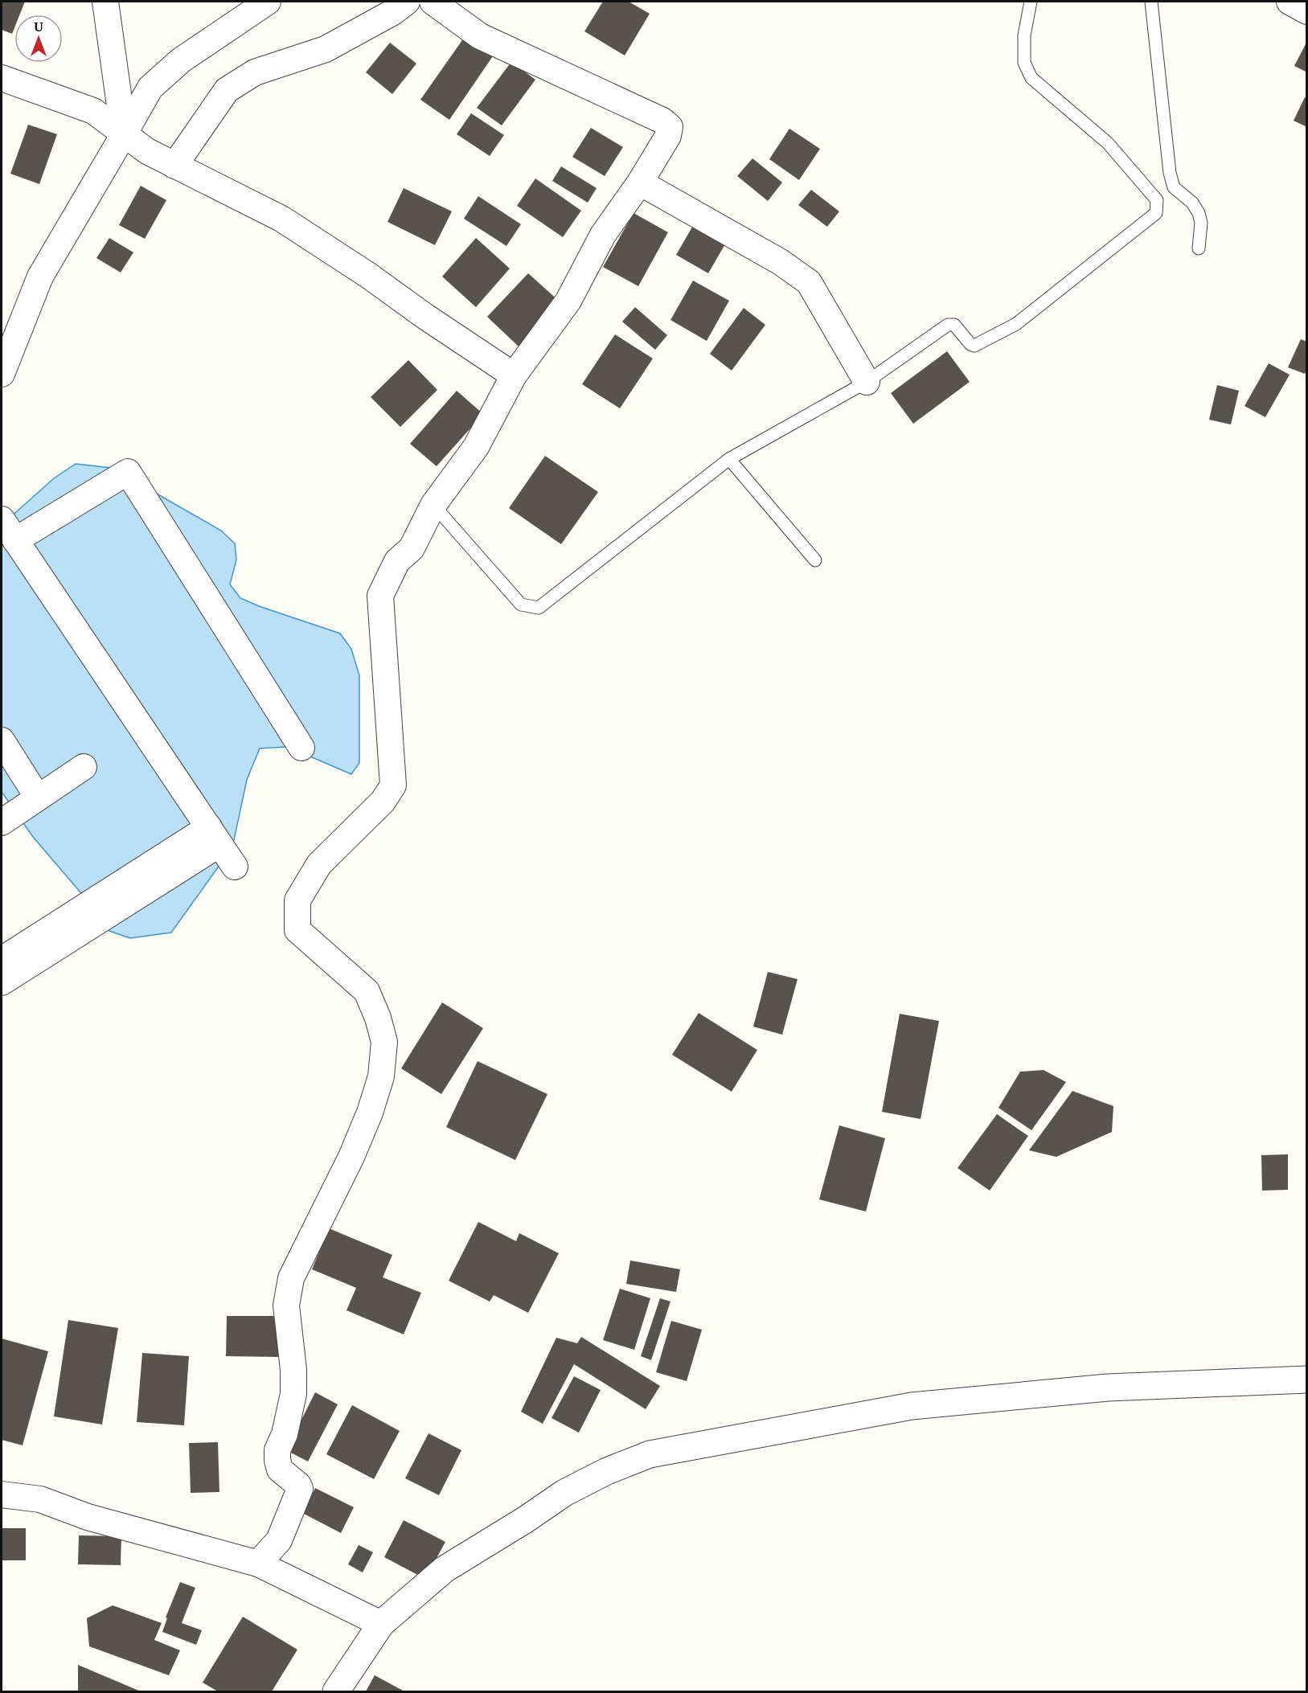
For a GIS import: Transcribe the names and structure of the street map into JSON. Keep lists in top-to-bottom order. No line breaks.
{"north":"top"}
